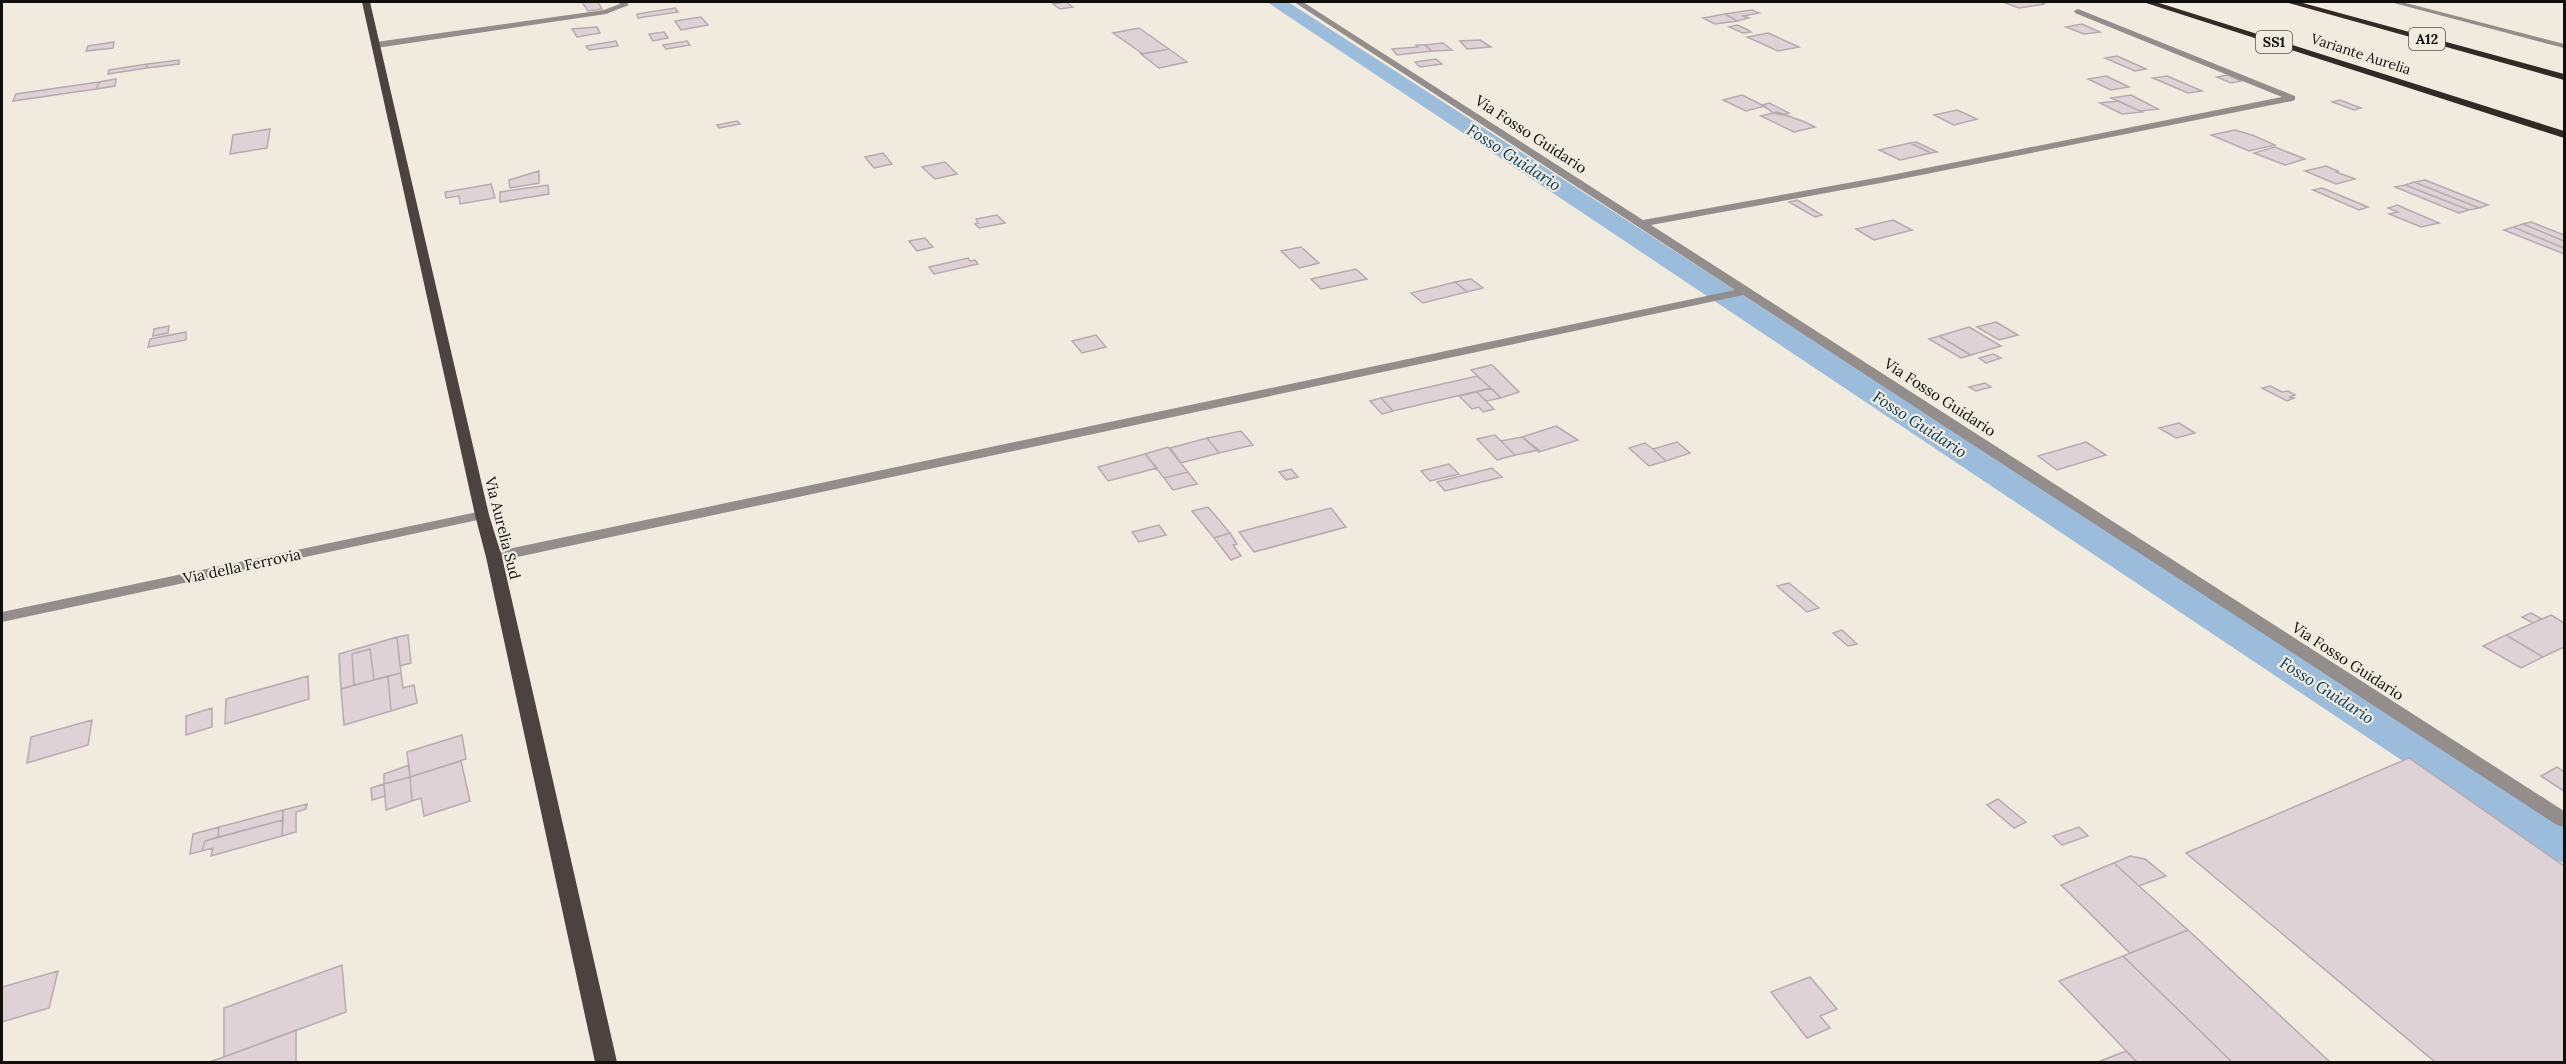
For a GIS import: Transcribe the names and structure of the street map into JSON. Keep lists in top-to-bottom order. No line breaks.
{"streets":{"highway":["A12","SS1","Variante Aurelia"],"main road":["Via Aurelia Sud"],"street":["Via Fosso Guidario","Via della Ferrovia"]},"crossings":[["Via Aurelia Sud","Via della Ferrovia"]],"water":["Fosso Guidario"]}
